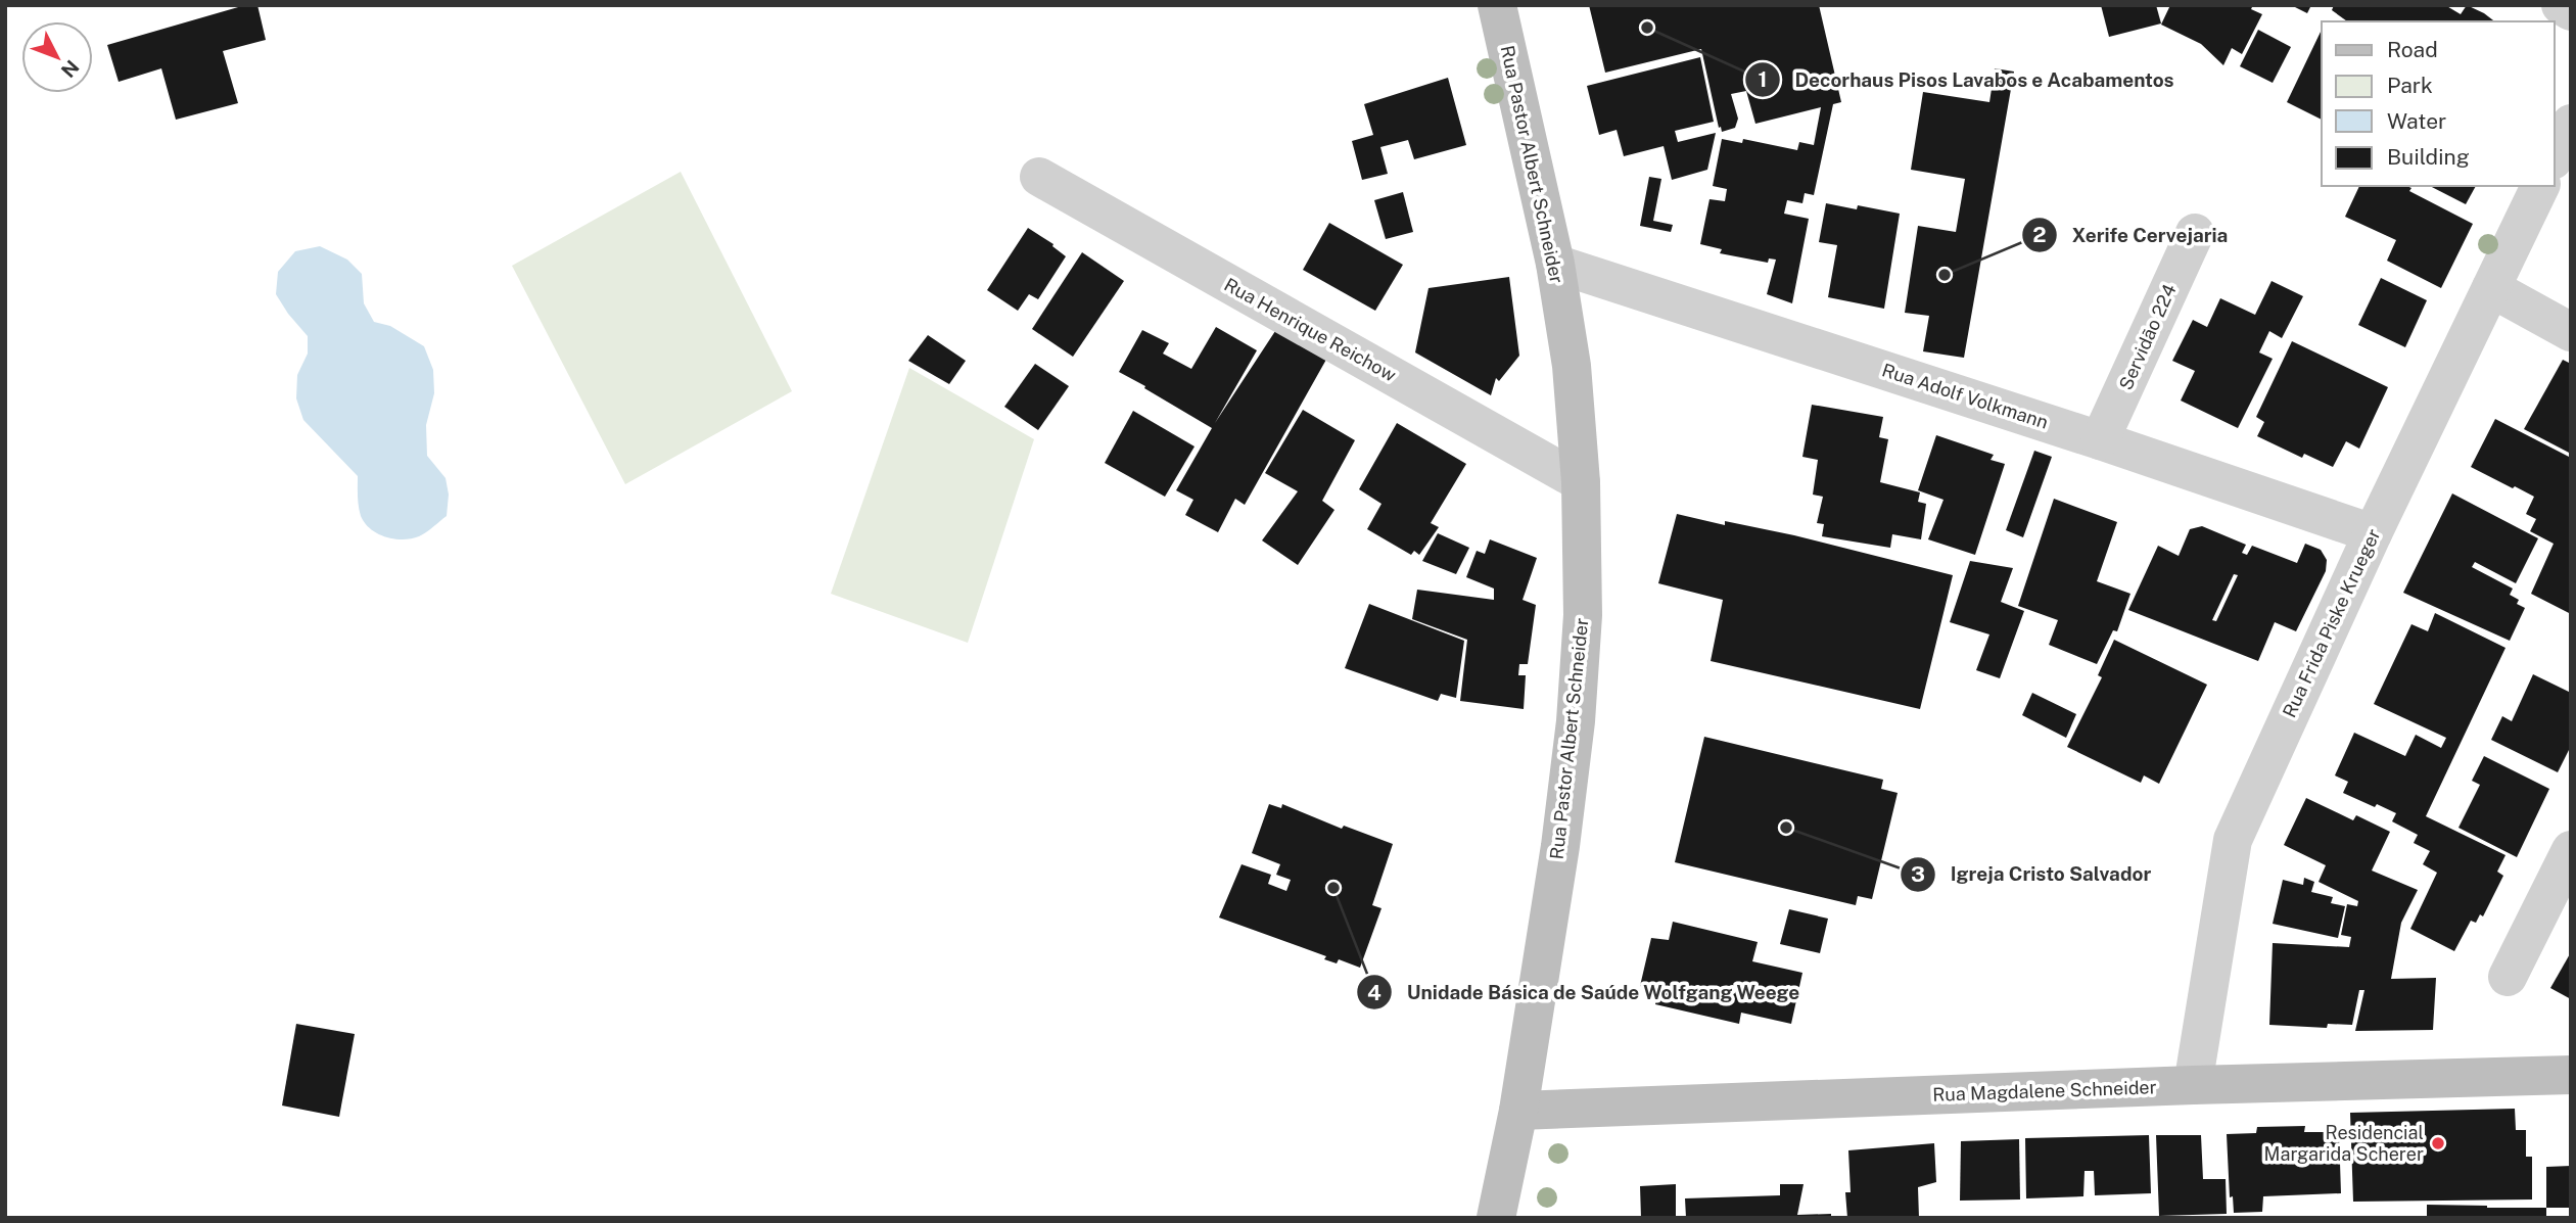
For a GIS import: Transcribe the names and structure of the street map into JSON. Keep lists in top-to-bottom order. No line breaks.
{"streets":{"main road":["Rua Pastor Albert Schneider","Rua Magdalene Schneider"],"street":["Rua Henrique Reichow","Servidão 224","Rua Adolf Volkmann","Rua Frida Piske Krueger"]},"crossings":[["Rua Pastor Albert Schneider","Rua Henrique Reichow"],["Rua Pastor Albert Schneider","Rua Adolf Volkmann"],["Rua Pastor Albert Schneider","Rua Magdalene Schneider"],["Servidão 224","Rua Adolf Volkmann"],["Rua Adolf Volkmann","Rua Frida Piske Krueger"],["Rua Frida Piske Krueger","Rua Magdalene Schneider"]],"places":["Decorhaus Pisos Lavabos e Acabamentos","Xerife Cervejaria","Igreja Cristo Salvador","Unidade Básica de Saúde Wolfgang Weege","Residencial Margarida Scherer"],"legend":["Road","Park","Water","Building"],"north":"bottom right"}
